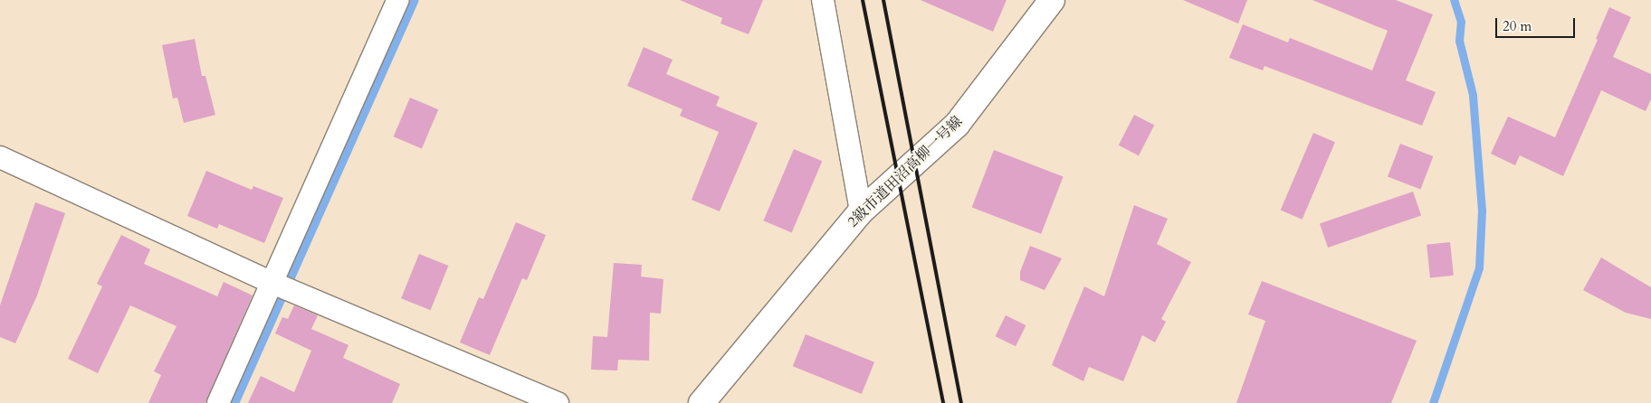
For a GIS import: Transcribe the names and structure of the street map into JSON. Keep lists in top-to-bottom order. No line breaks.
{"streets":{"street":["2級市道田沼高柳一号線"]},"scale_bar":"20 m"}
